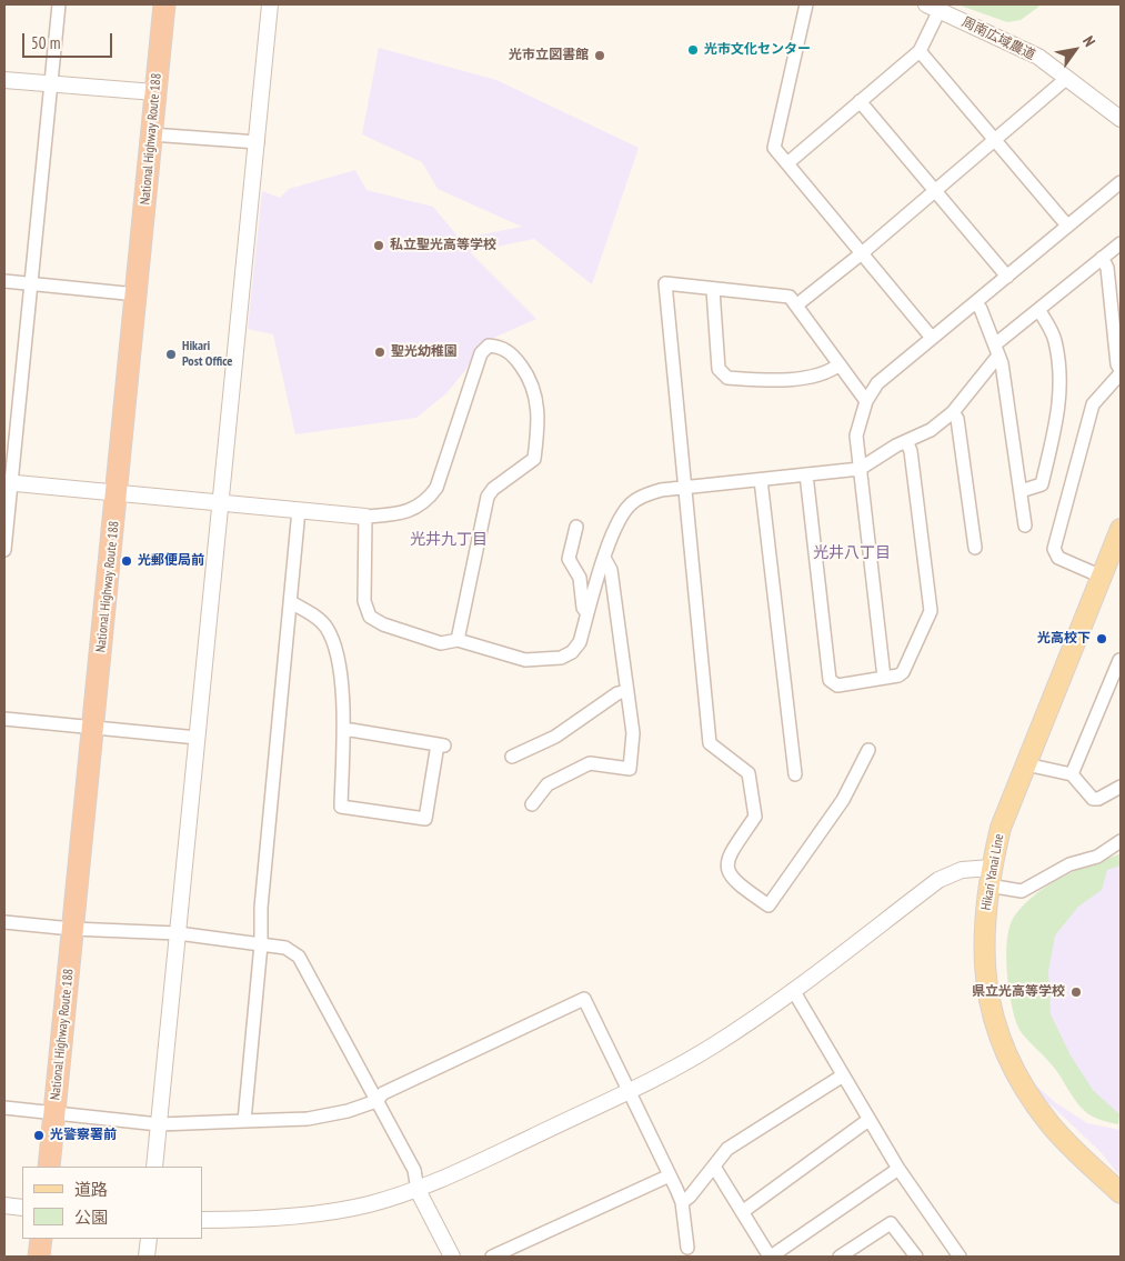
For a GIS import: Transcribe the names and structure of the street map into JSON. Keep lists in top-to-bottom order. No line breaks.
{"streets":{"highway":["National Highway Route 188"],"main road":["Hikari Yanai Line"],"street":["周南広域農道"]},"districts":["光井九丁目","光井八丁目"],"places":["光市文化センター","光市立図書館","私立聖光高等学校","聖光幼稚園","Hikari Post Office","光郵便局前","光高校下","県立光高等学校","光警察署前"],"legend":["道路","公園"],"scale_bar":"50 m","north":"top right"}
